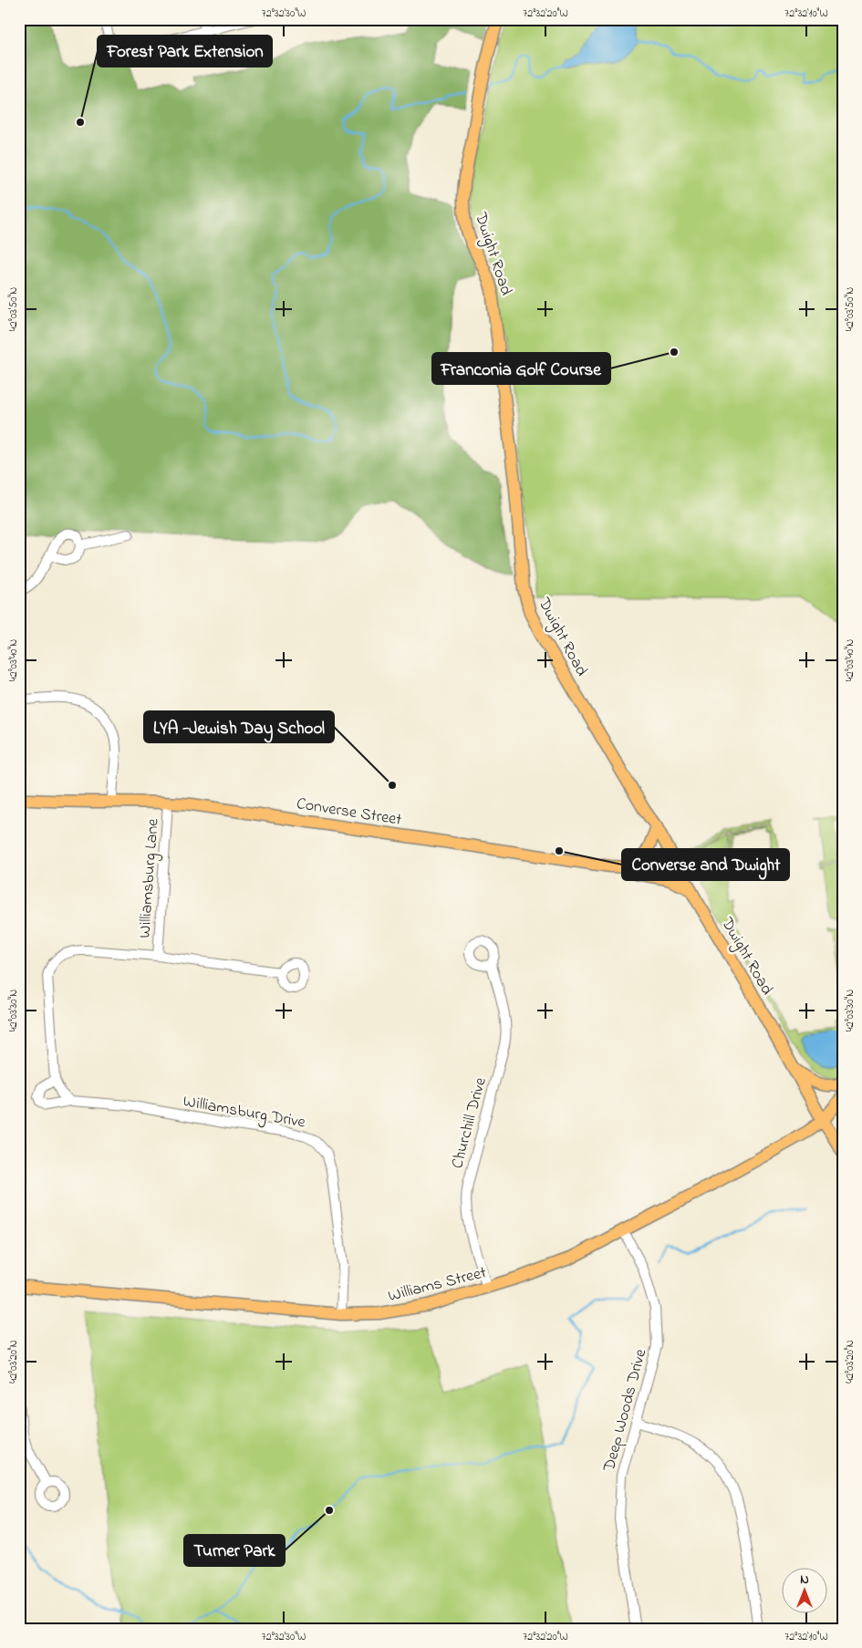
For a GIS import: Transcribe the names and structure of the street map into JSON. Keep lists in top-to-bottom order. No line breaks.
{"streets":{"main road":["Dwight Road","Converse Street","Williams Street"],"street":["Williamsburg Lane","Williamsburg Drive","Churchill Drive","Deep Woods Drive"]},"crossings":[["Dwight Road","Converse Street"],["Dwight Road","Williams Street"],["Converse Street","Williamsburg Lane"],["Williamsburg Drive","Williams Street"],["Churchill Drive","Williams Street"],["Williams Street","Deep Woods Drive"]],"places":["Forest Park Extension","Franconia Golf Course","LYA -Jewish Day School","Converse and Dwight","Turner Park"],"north":"top","coordinates":["72°32'30\"W","72°32'20\"W","72°32'10\"W","42°03'50\"N","42°03'40\"N","42°03'30\"N","42°03'20\"N"]}
